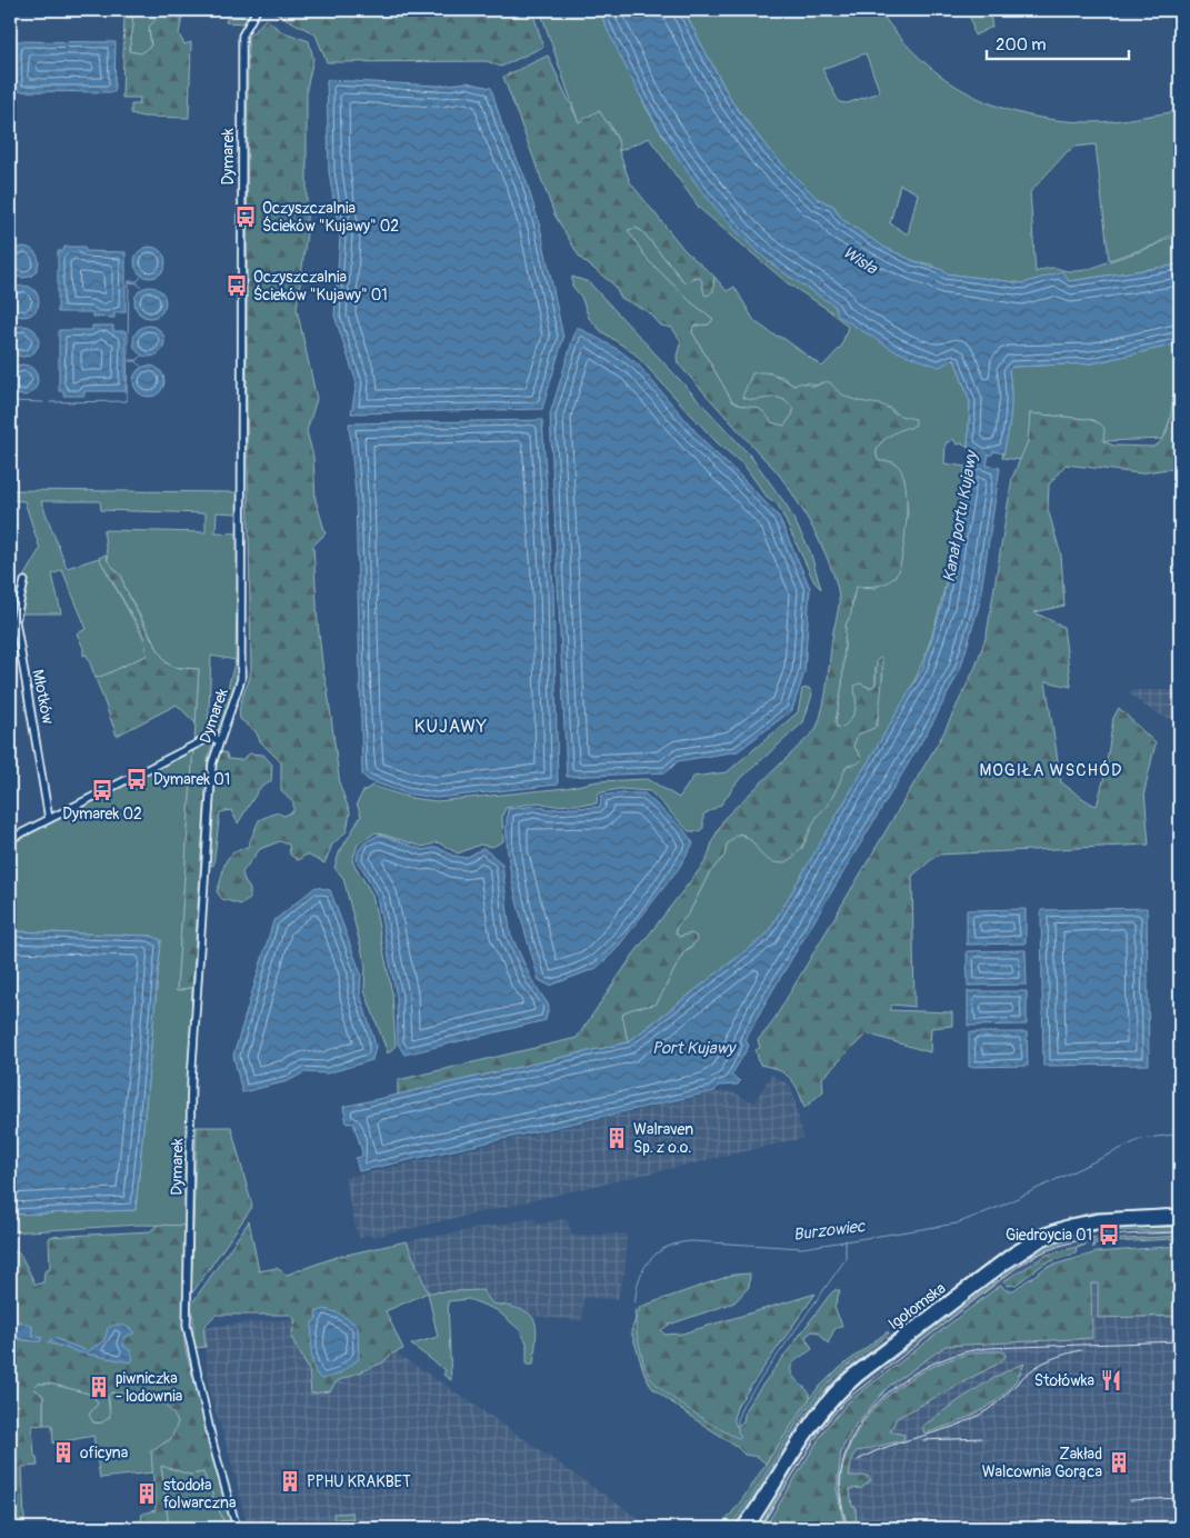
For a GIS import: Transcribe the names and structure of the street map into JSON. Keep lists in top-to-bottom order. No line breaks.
{"streets":{"main road":["Igołomska"],"street":["Dymarek","Młotków"]},"districts":["KUJAWY","MOGIŁA WSCHÓD"],"water":["Wisła","Kanał portu Kujawy","Port Kujawy","Burzowiec"],"places":{"bus stop":["Oczyszczalnia Ścieków \"Kujawy\" 02","Oczyszczalnia Ścieków \"Kujawy\" 01","Dymarek 01","Dymarek 02","Giedroycia 01"],"building":["Walraven Sp. z o.o.","piwniczka - lodownia","oficyna","Zakład Walcownia Gorąca","PPHU KRAKBET","stodoła folwarczna"],"restaurant":["Stołówka"]},"scale_bar":"200 m"}
